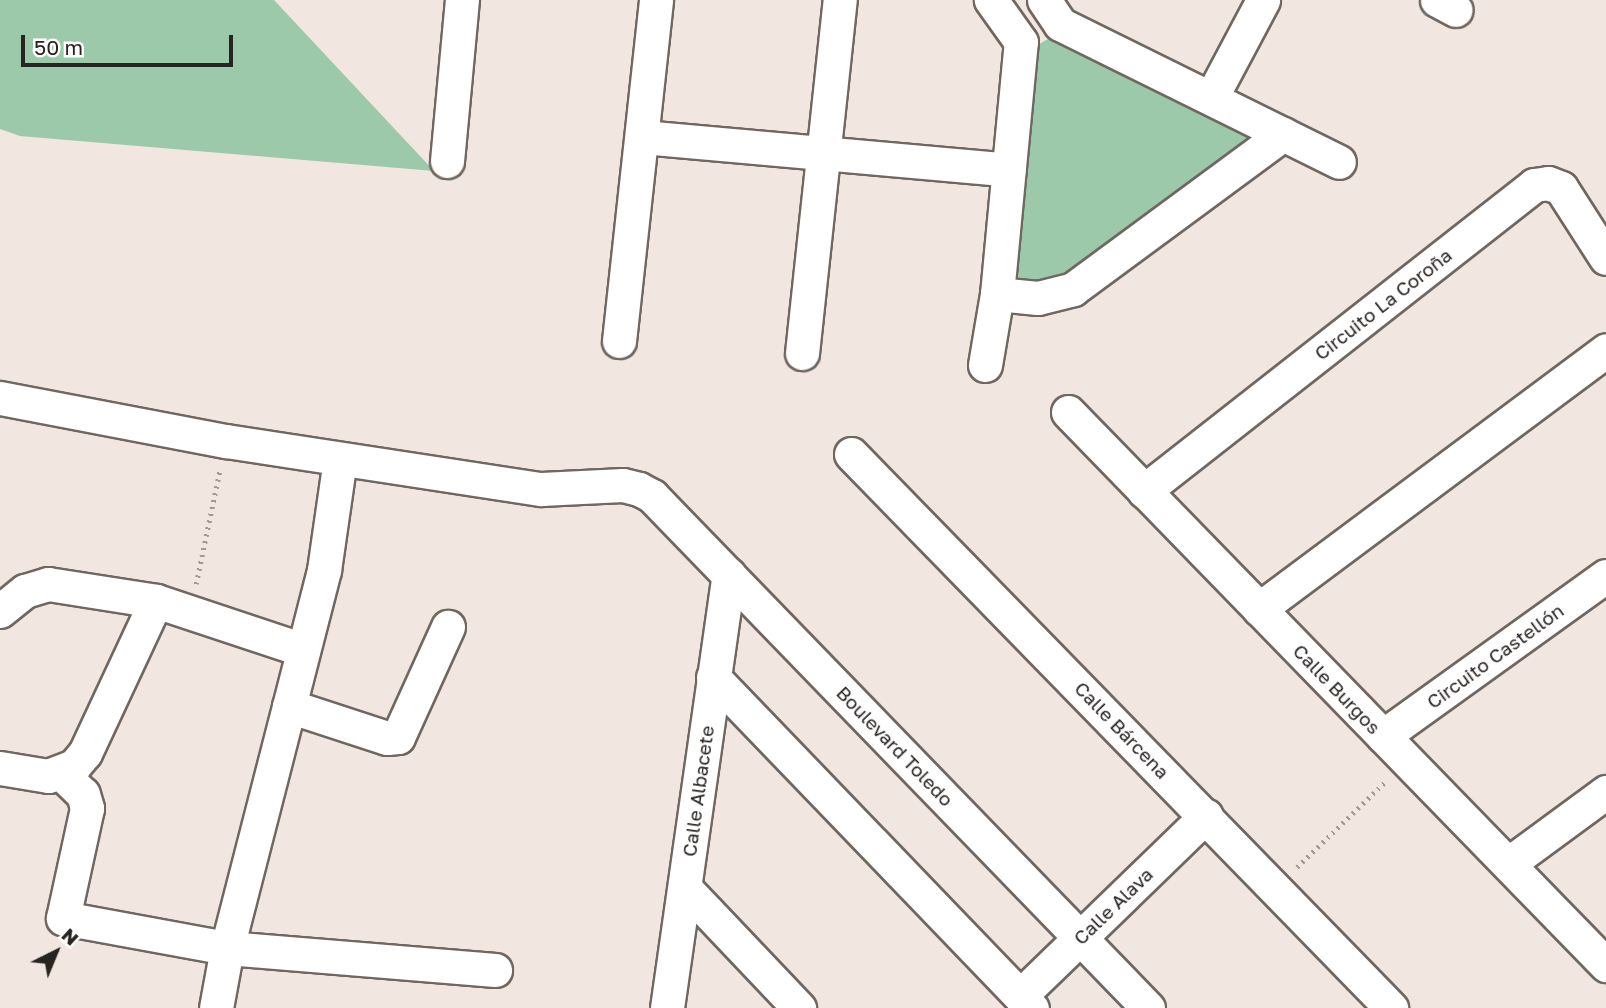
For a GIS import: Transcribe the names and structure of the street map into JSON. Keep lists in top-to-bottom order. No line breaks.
{"streets":{"street":["Circuito La Coroña","Circuito Castellón","Calle Burgos","Calle Bárcena","Boulevard Toledo","Calle Albacete","Calle Alava"]},"crossings":[["Circuito La Coroña","Calle Burgos"],["Circuito Castellón","Calle Burgos"],["Calle Bárcena","Calle Alava"],["Boulevard Toledo","Calle Albacete"],["Boulevard Toledo","Calle Alava"]],"scale_bar":"50 m","north":"top right"}
